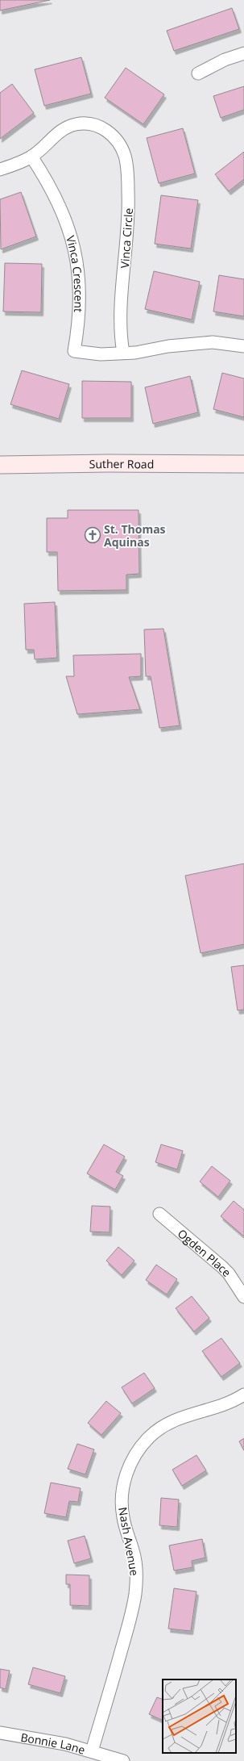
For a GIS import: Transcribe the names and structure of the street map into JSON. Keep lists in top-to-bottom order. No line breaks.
{"streets":{"street":["Vinca Circle","Vinca Crescent","Suther Road","Ogden Place","Nash Avenue","Bonnie Lane"]},"crossings":[["Vinca Circle","Vinca Crescent"],["Nash Avenue","Bonnie Lane"]],"places":{"church":["St. Thomas Aquinas"]}}
